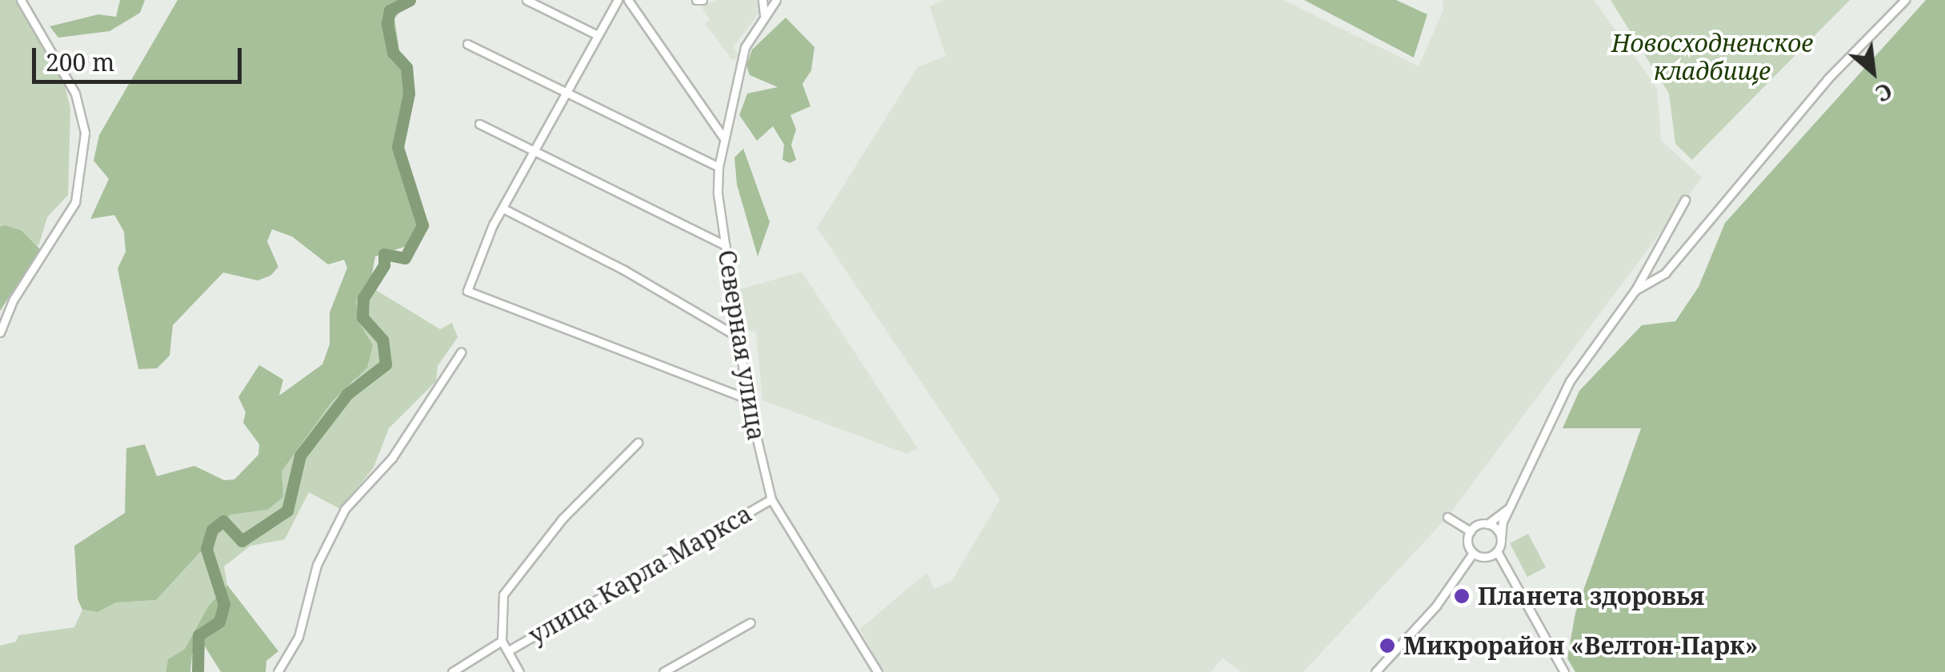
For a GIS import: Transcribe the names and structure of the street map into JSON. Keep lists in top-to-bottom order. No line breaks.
{"streets":{"street":["Северная улица","улица Карла Маркса"]},"crossings":[["Северная улица","улица Карла Маркса"]],"parks":["Новосходненское кладбище"],"places":["Планета здоровья","Микрорайон «Велтон-Парк»"],"scale_bar":"200 m","north":"bottom right"}
